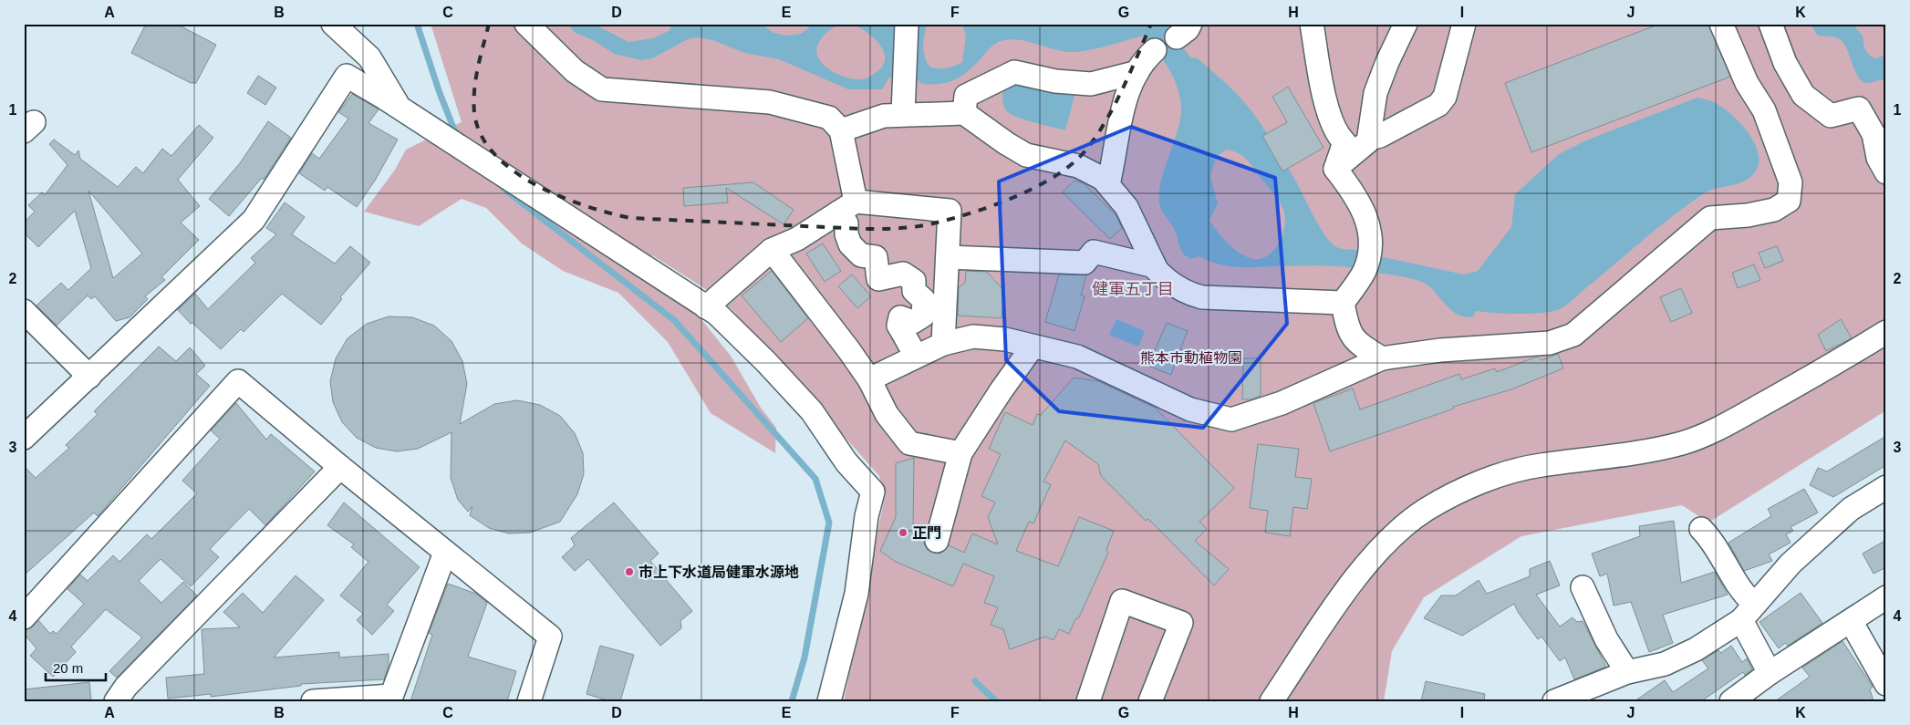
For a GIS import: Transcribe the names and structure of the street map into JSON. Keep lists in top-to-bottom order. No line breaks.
{"districts":["健軍五丁目"],"parks":["熊本市動植物園"],"places":["正門","市上下水道局健軍水源地"],"scale_bar":"20 m","grid":{"columns":["A","B","C","D","E","F","G","H","I","J","K"],"rows":["1","2","3","4"]}}
